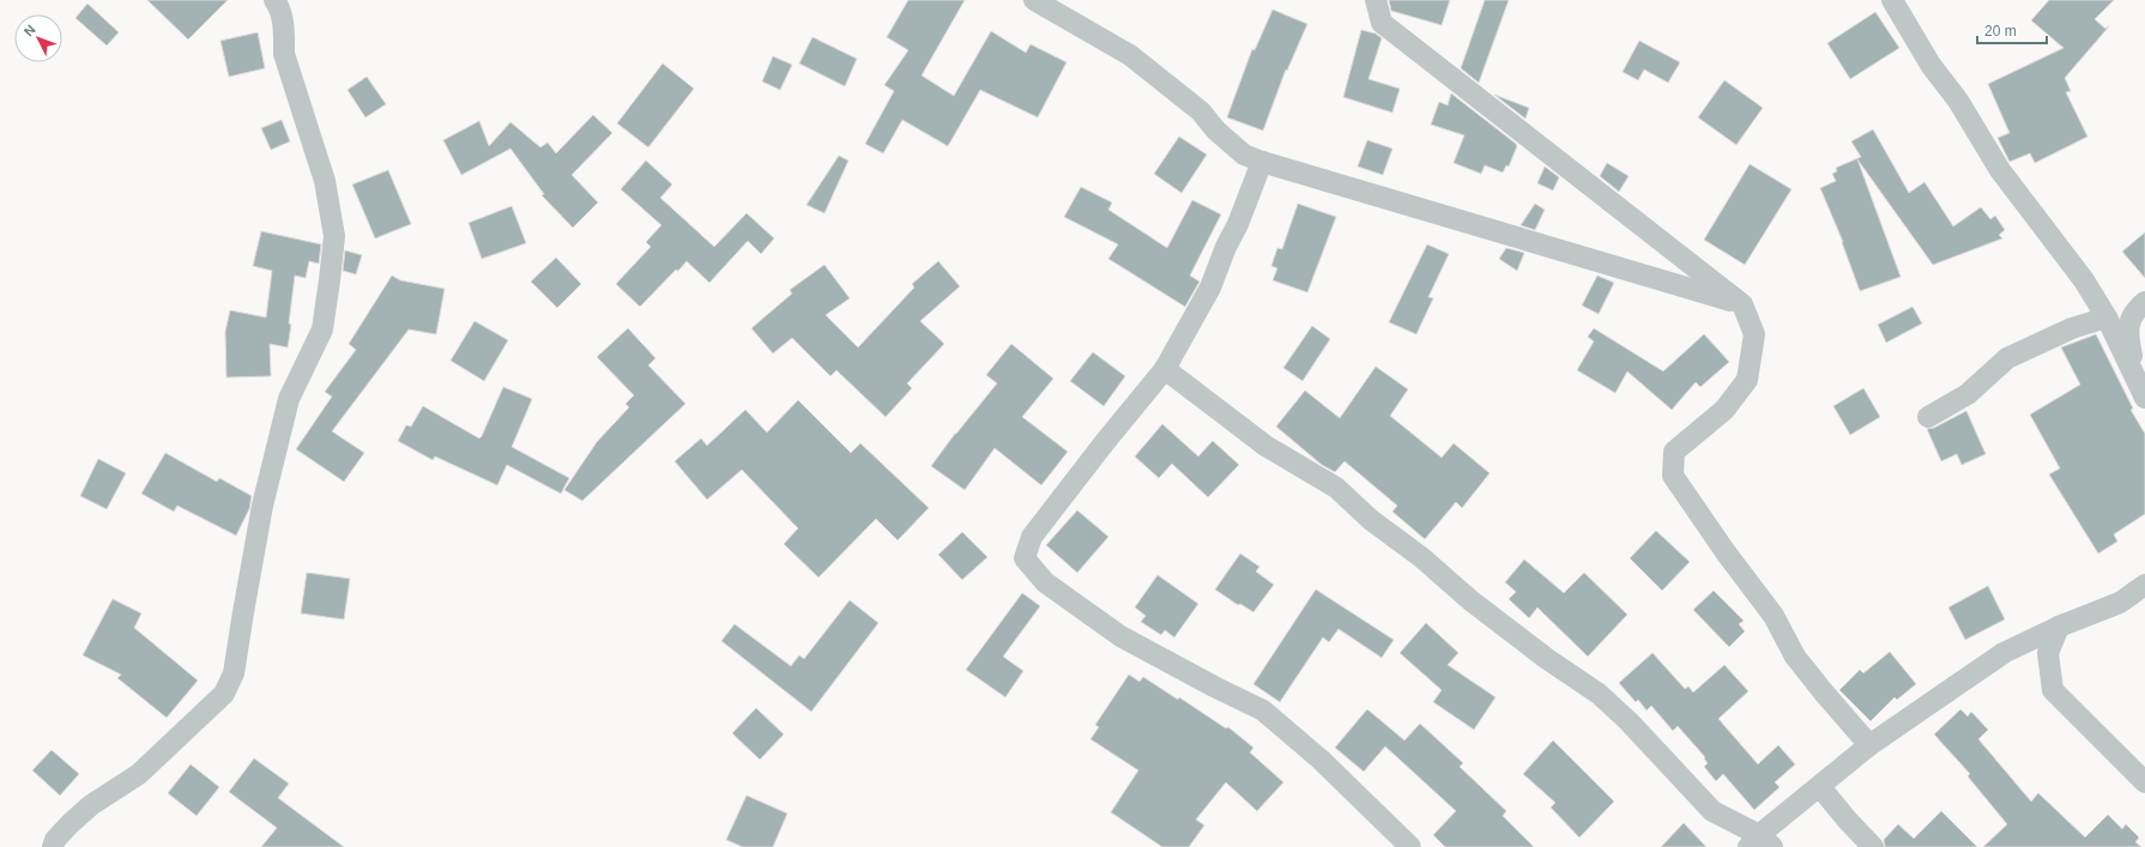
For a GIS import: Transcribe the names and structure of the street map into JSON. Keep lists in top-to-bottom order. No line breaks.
{"scale_bar":"20 m","north":"top left"}
